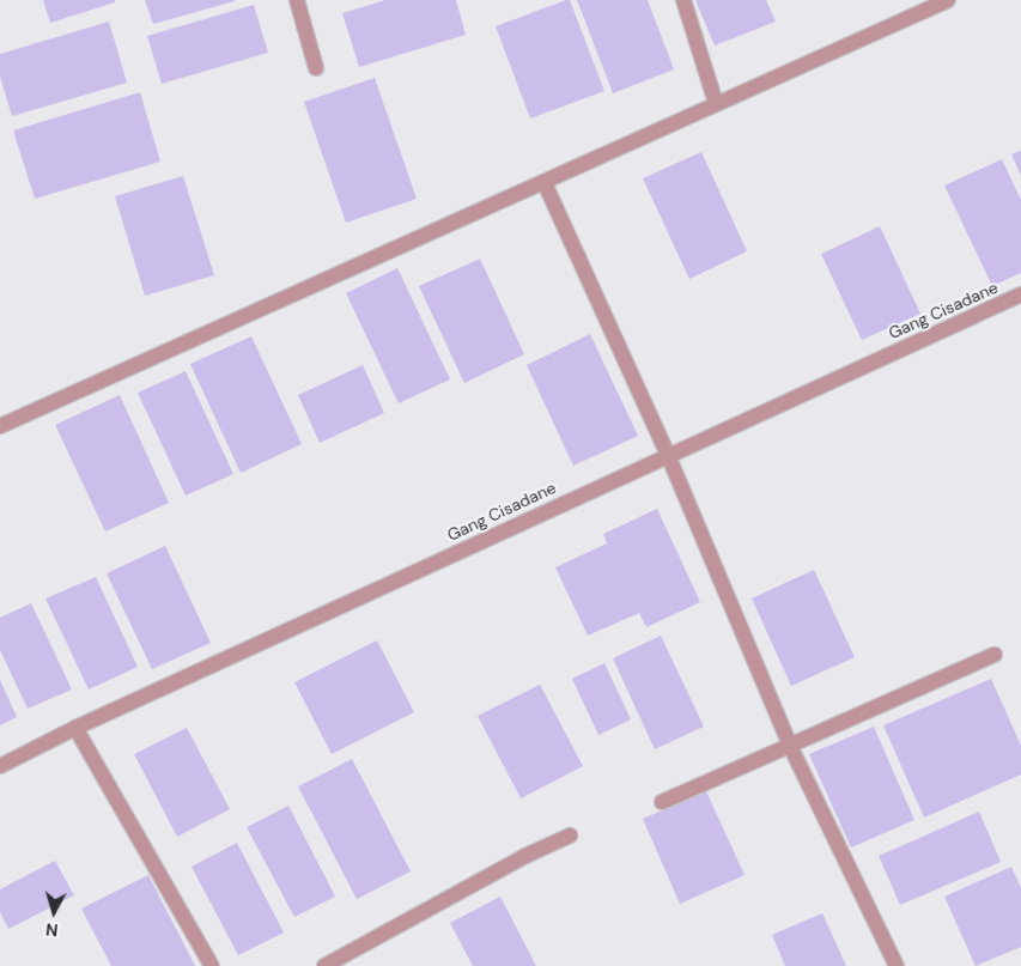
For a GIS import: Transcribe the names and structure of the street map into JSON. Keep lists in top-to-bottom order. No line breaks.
{"streets":{"street":["Gang Cisadane"]},"north":"bottom"}
